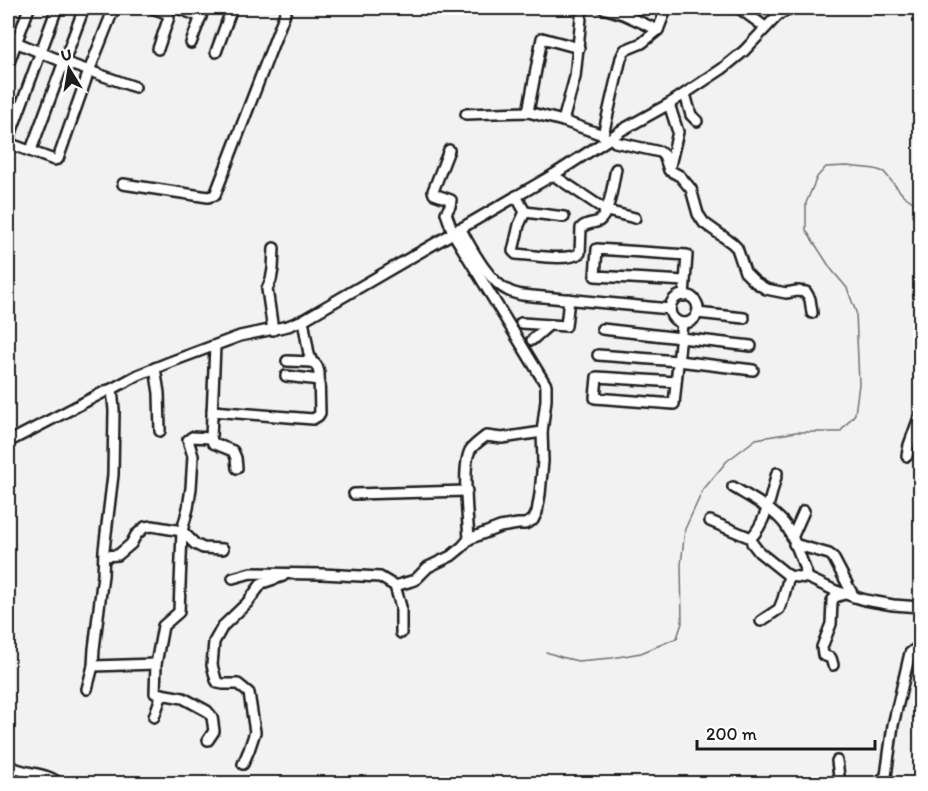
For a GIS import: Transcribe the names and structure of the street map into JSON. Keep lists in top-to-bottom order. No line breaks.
{"scale_bar":"200 m","north":"top"}
